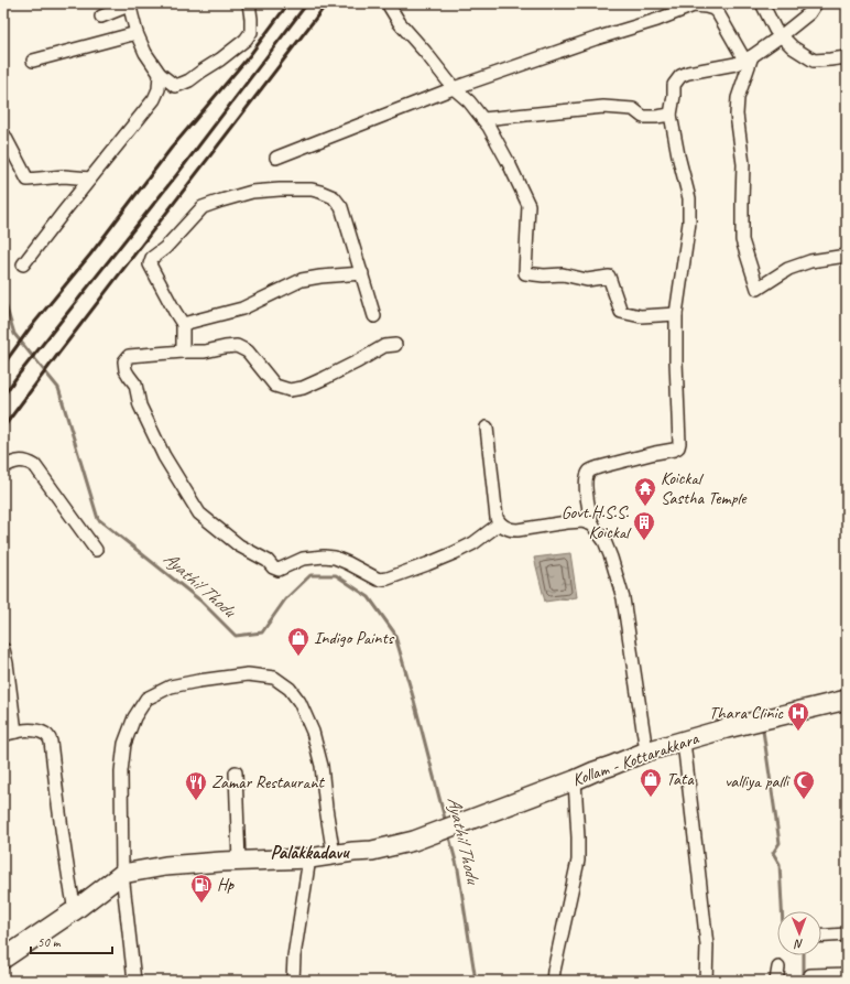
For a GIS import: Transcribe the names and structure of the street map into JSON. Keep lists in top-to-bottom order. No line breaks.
{"streets":{"main road":["Kollam - Kottarakkara"]},"districts":["Palakkadavu"],"water":["Ayathil Thodu"],"places":{"temple":["Koickal Sastha Temple"],"building":["Govt.H.S.S. Koickal"],"shop":["Indigo Paints","Tata"],"hospital":["Thara Clinic"],"mosque":["valliya palli"],"restaurant":["Zamar Restaurant"],"fuel station":["Hp"]},"scale_bar":"50 m","north":"bottom"}
